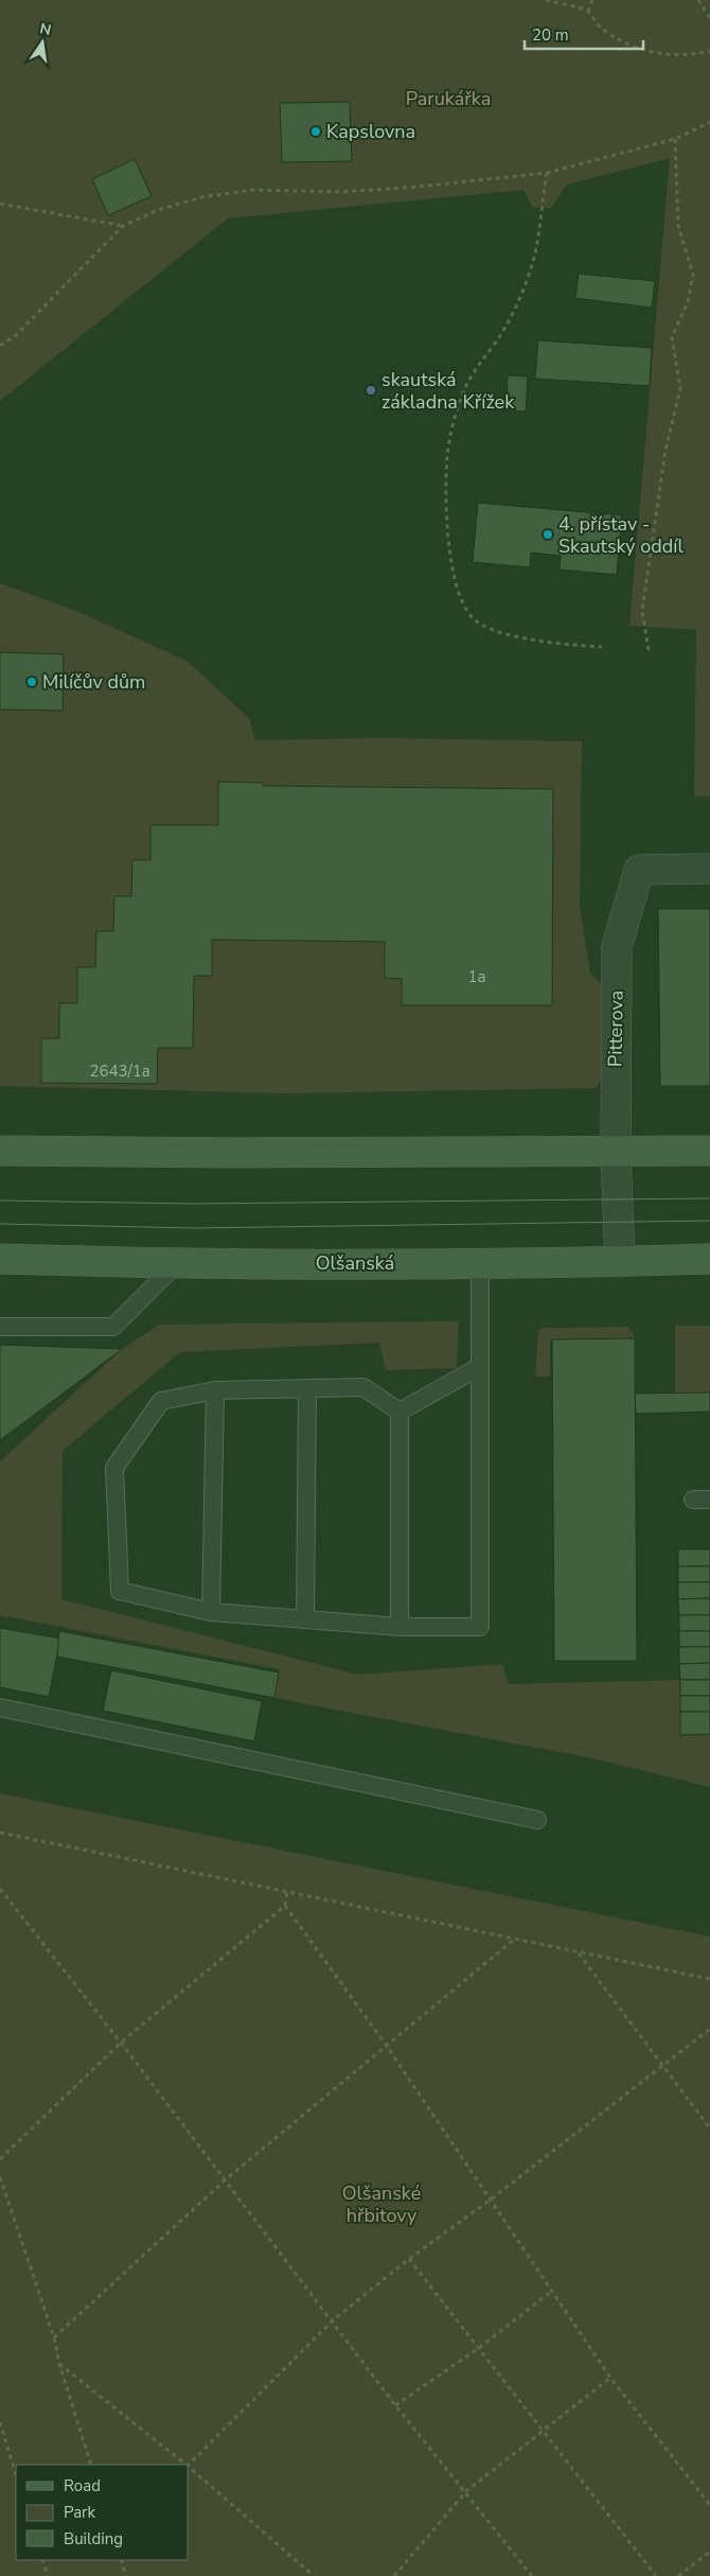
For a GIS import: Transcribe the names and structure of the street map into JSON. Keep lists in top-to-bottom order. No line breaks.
{"streets":{"street":["Pitterova","Olšanská"]},"crossings":[["Pitterova","Olšanská"]],"parks":["Parukářka","Olšanské hřbitovy"],"places":["Kapslovna","skautská základna Křížek","4. přístav - Skautský oddíl","Milíčův dům"],"house_numbers":["1a","2643/1a"],"legend":["Road","Park","Building"],"scale_bar":"20 m","north":"top"}
